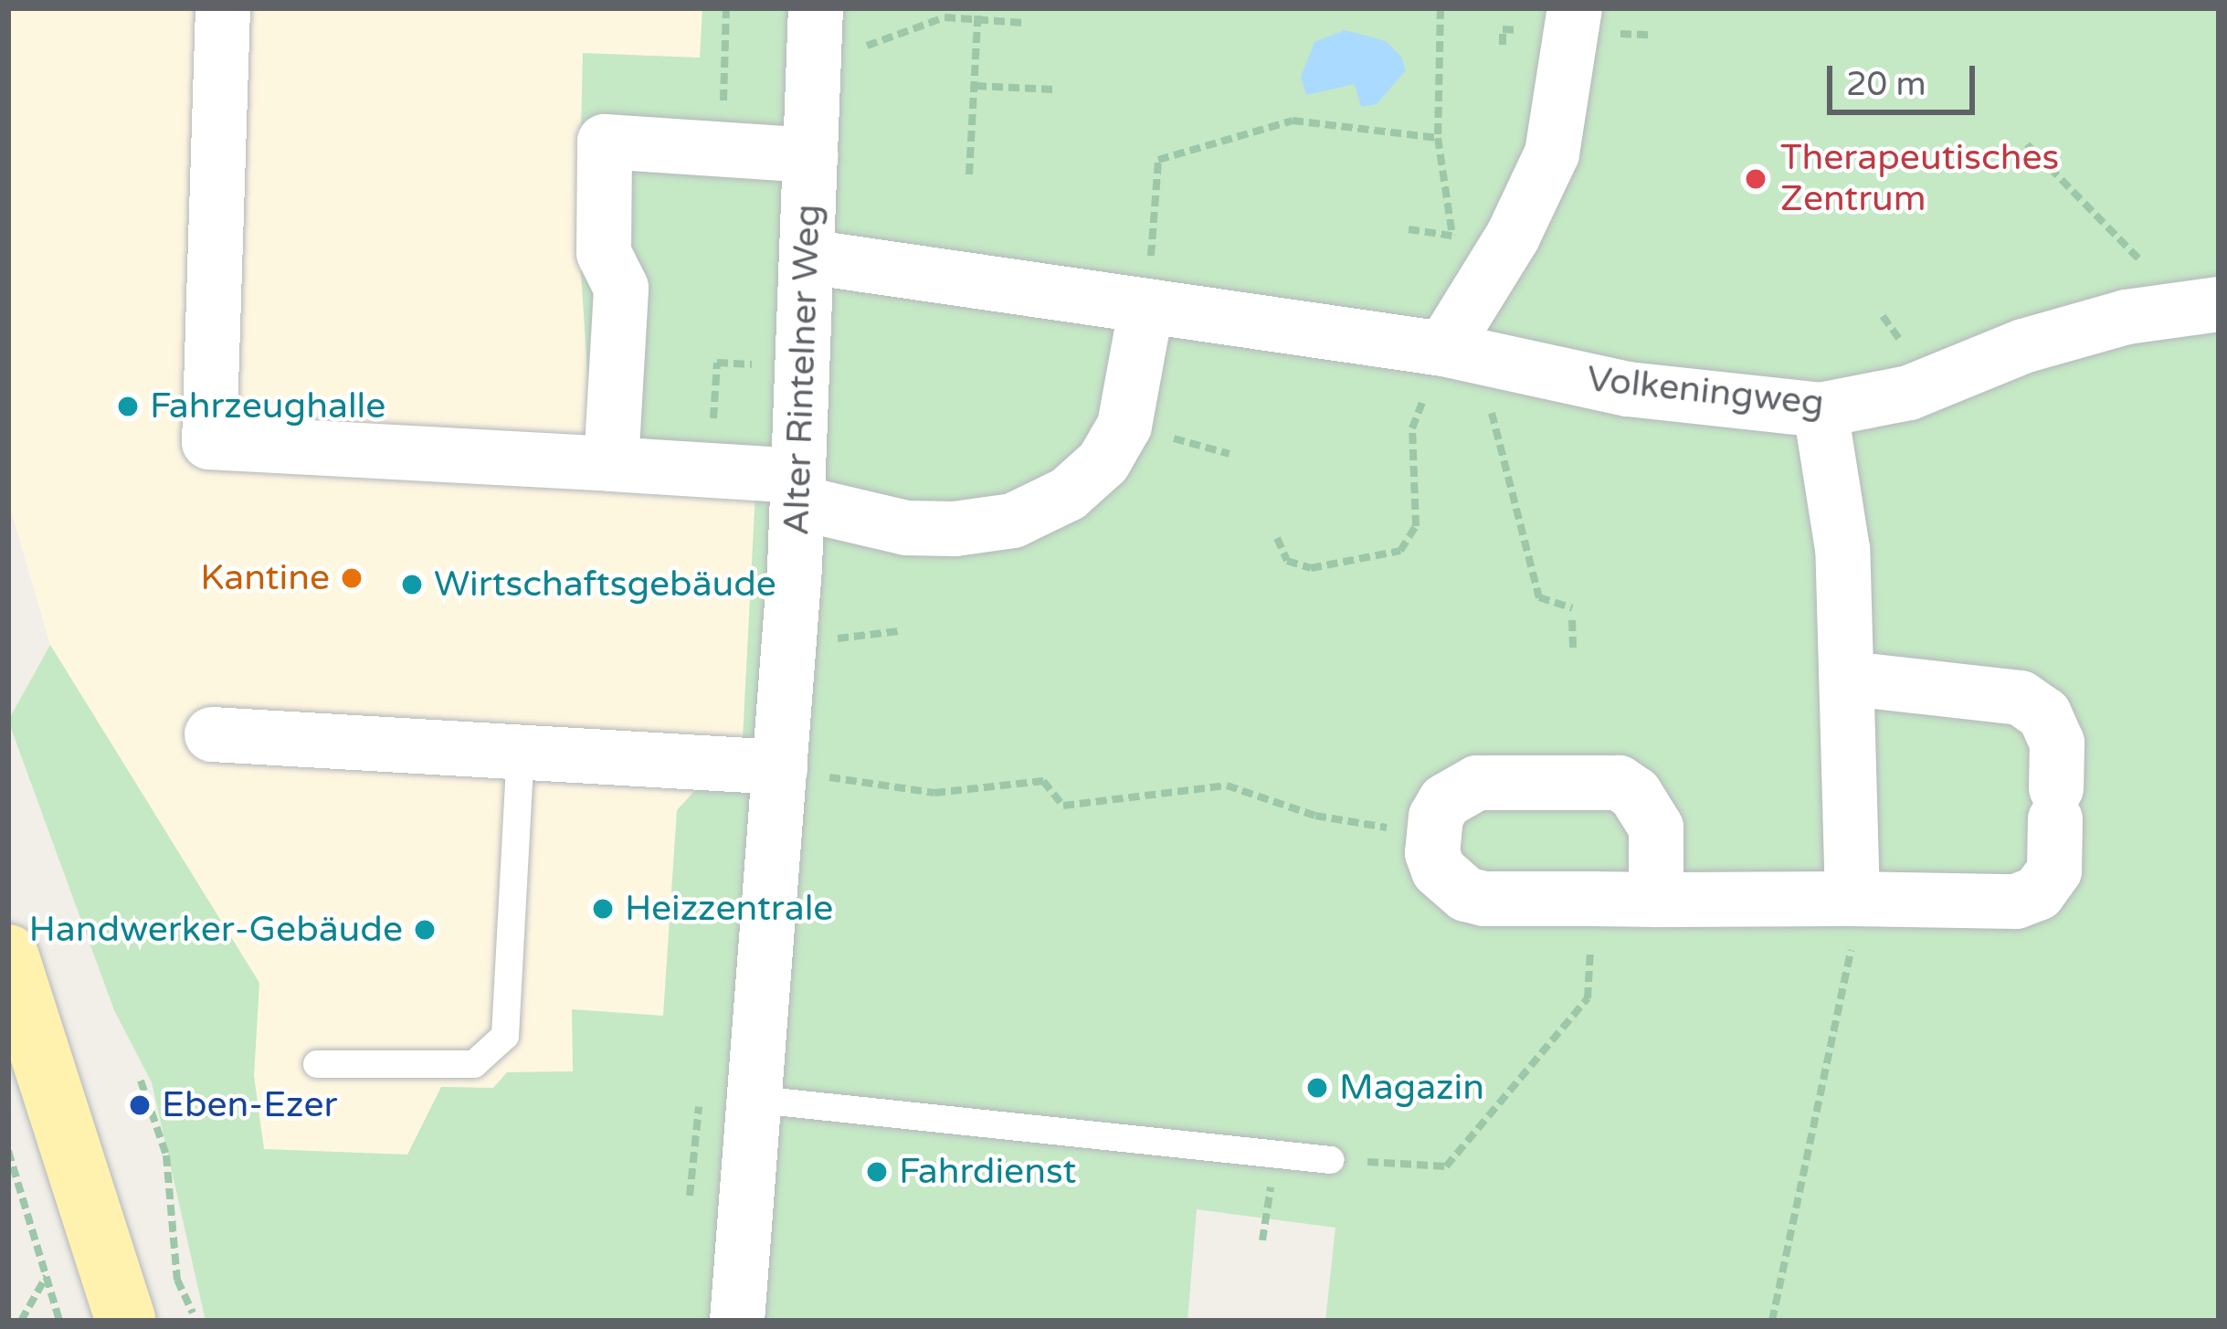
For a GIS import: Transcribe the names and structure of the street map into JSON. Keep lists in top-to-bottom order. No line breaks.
{"streets":{"street":["Alter Rintelner Weg","Volkeningweg"]},"crossings":[["Alter Rintelner Weg","Volkeningweg"]],"places":["Therapeutisches Zentrum","Fahrzeughalle","Kantine","Wirtschaftsgebäude","Heizzentrale","Handwerker-Gebäude","Magazin","Eben-Ezer","Fahrdienst"],"scale_bar":"20 m"}
